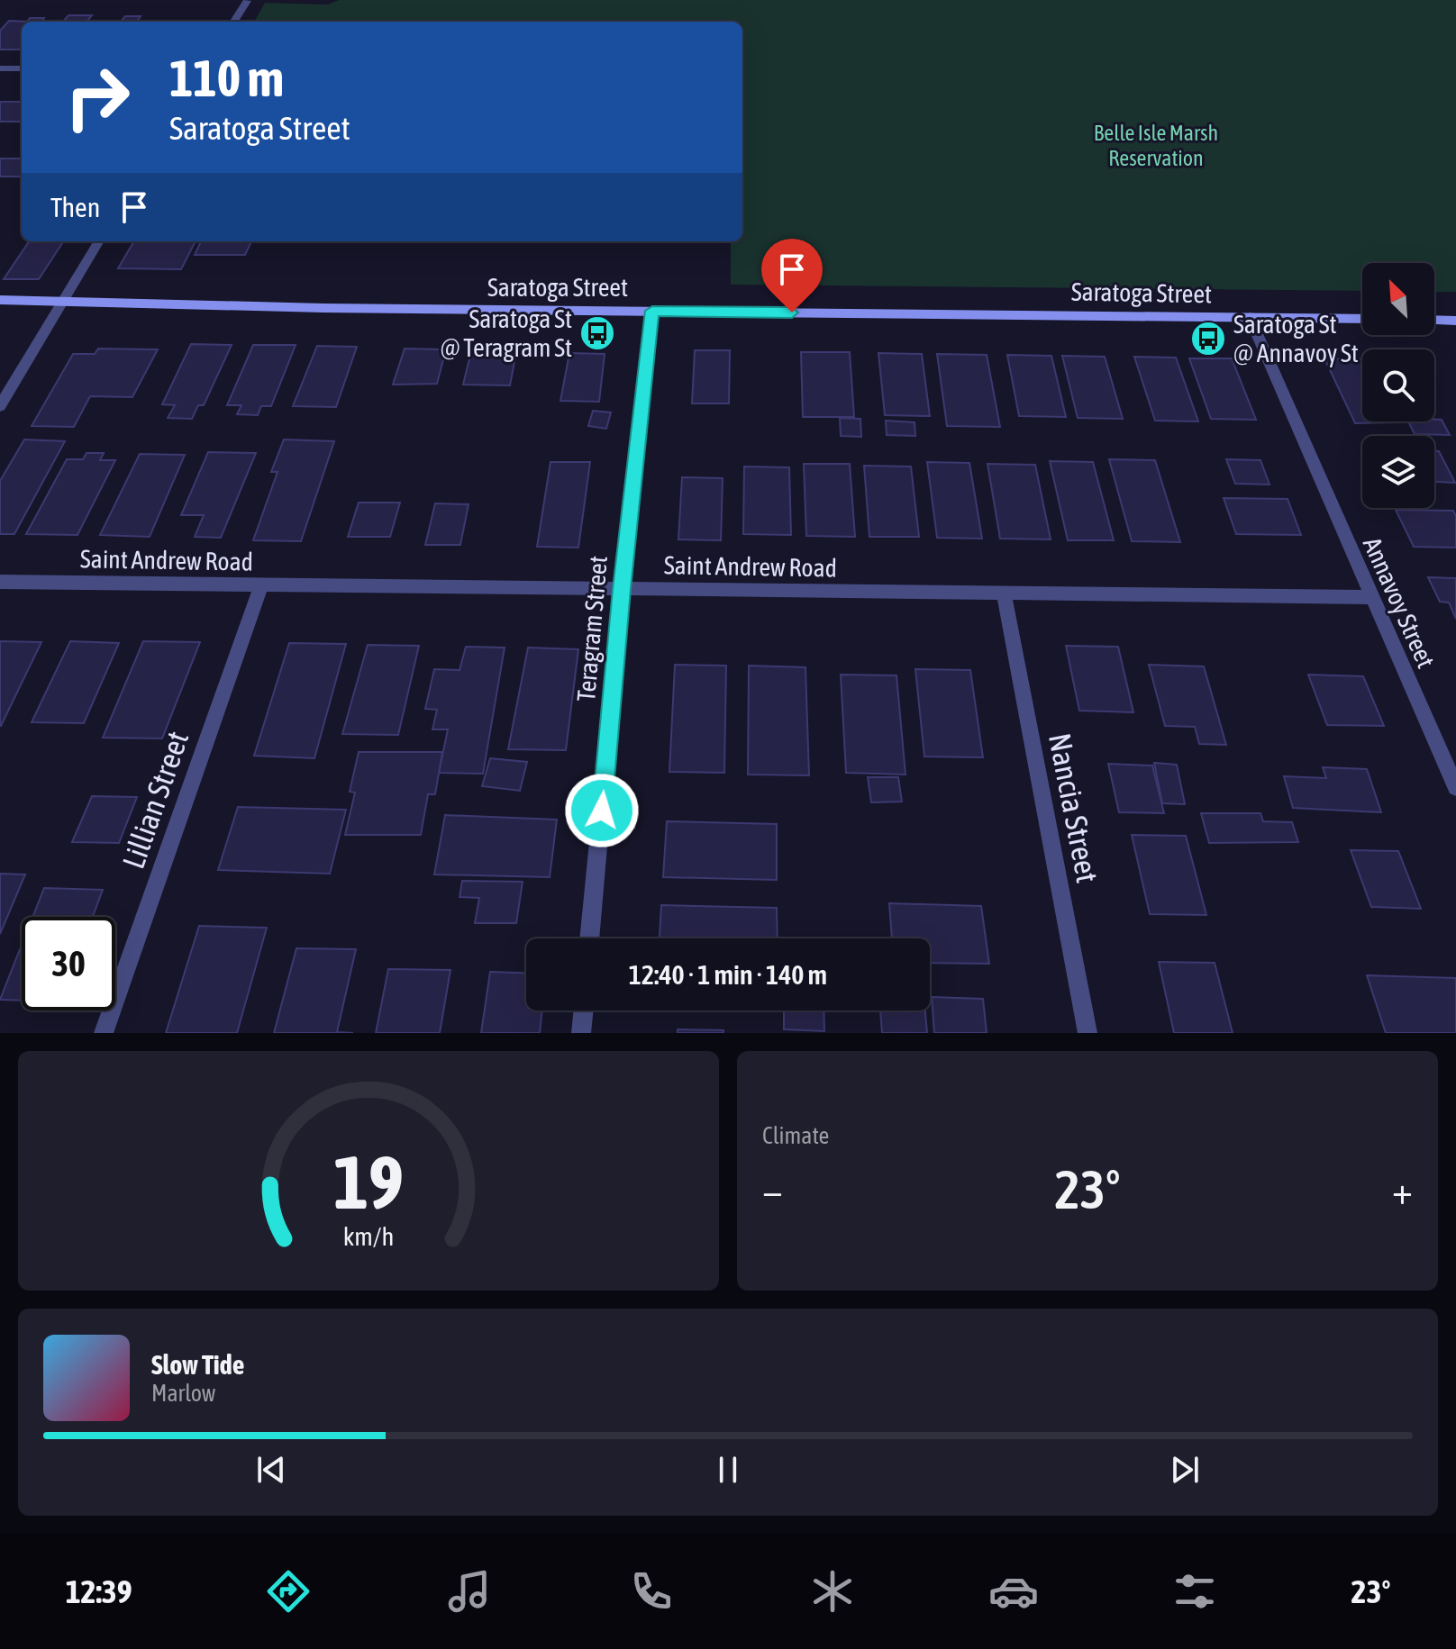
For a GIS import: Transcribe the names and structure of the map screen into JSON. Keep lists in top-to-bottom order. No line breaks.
{"streets":{"main road":["Saratoga Street"],"street":["Saint Andrew Road","Annavoy Street","Teragram Street","Lillian Street","Nancia Street"]},"crossings":[["Saratoga Street","Annavoy Street"],["Saratoga Street","Teragram Street"],["Saint Andrew Road","Annavoy Street"],["Saint Andrew Road","Teragram Street"],["Saint Andrew Road","Lillian Street"],["Saint Andrew Road","Nancia Street"]],"parks":["Belle Isle Marsh Reservation"],"places":{"bus stop":["Saratoga St @ Teragram St","Saratoga St @ Annavoy St"]},"north":"top left","page":{"turn":["110 m","Saratoga Street"],"then":"Then","limit":"30","trip":"12:40 · 1 min · 140 m","tile":"Climate","heat":["−","23°","+"],"song":["Slow Tide","Marlow"],"tabs":["12:39","23°"],"gauge":["19","km/h"]}}
